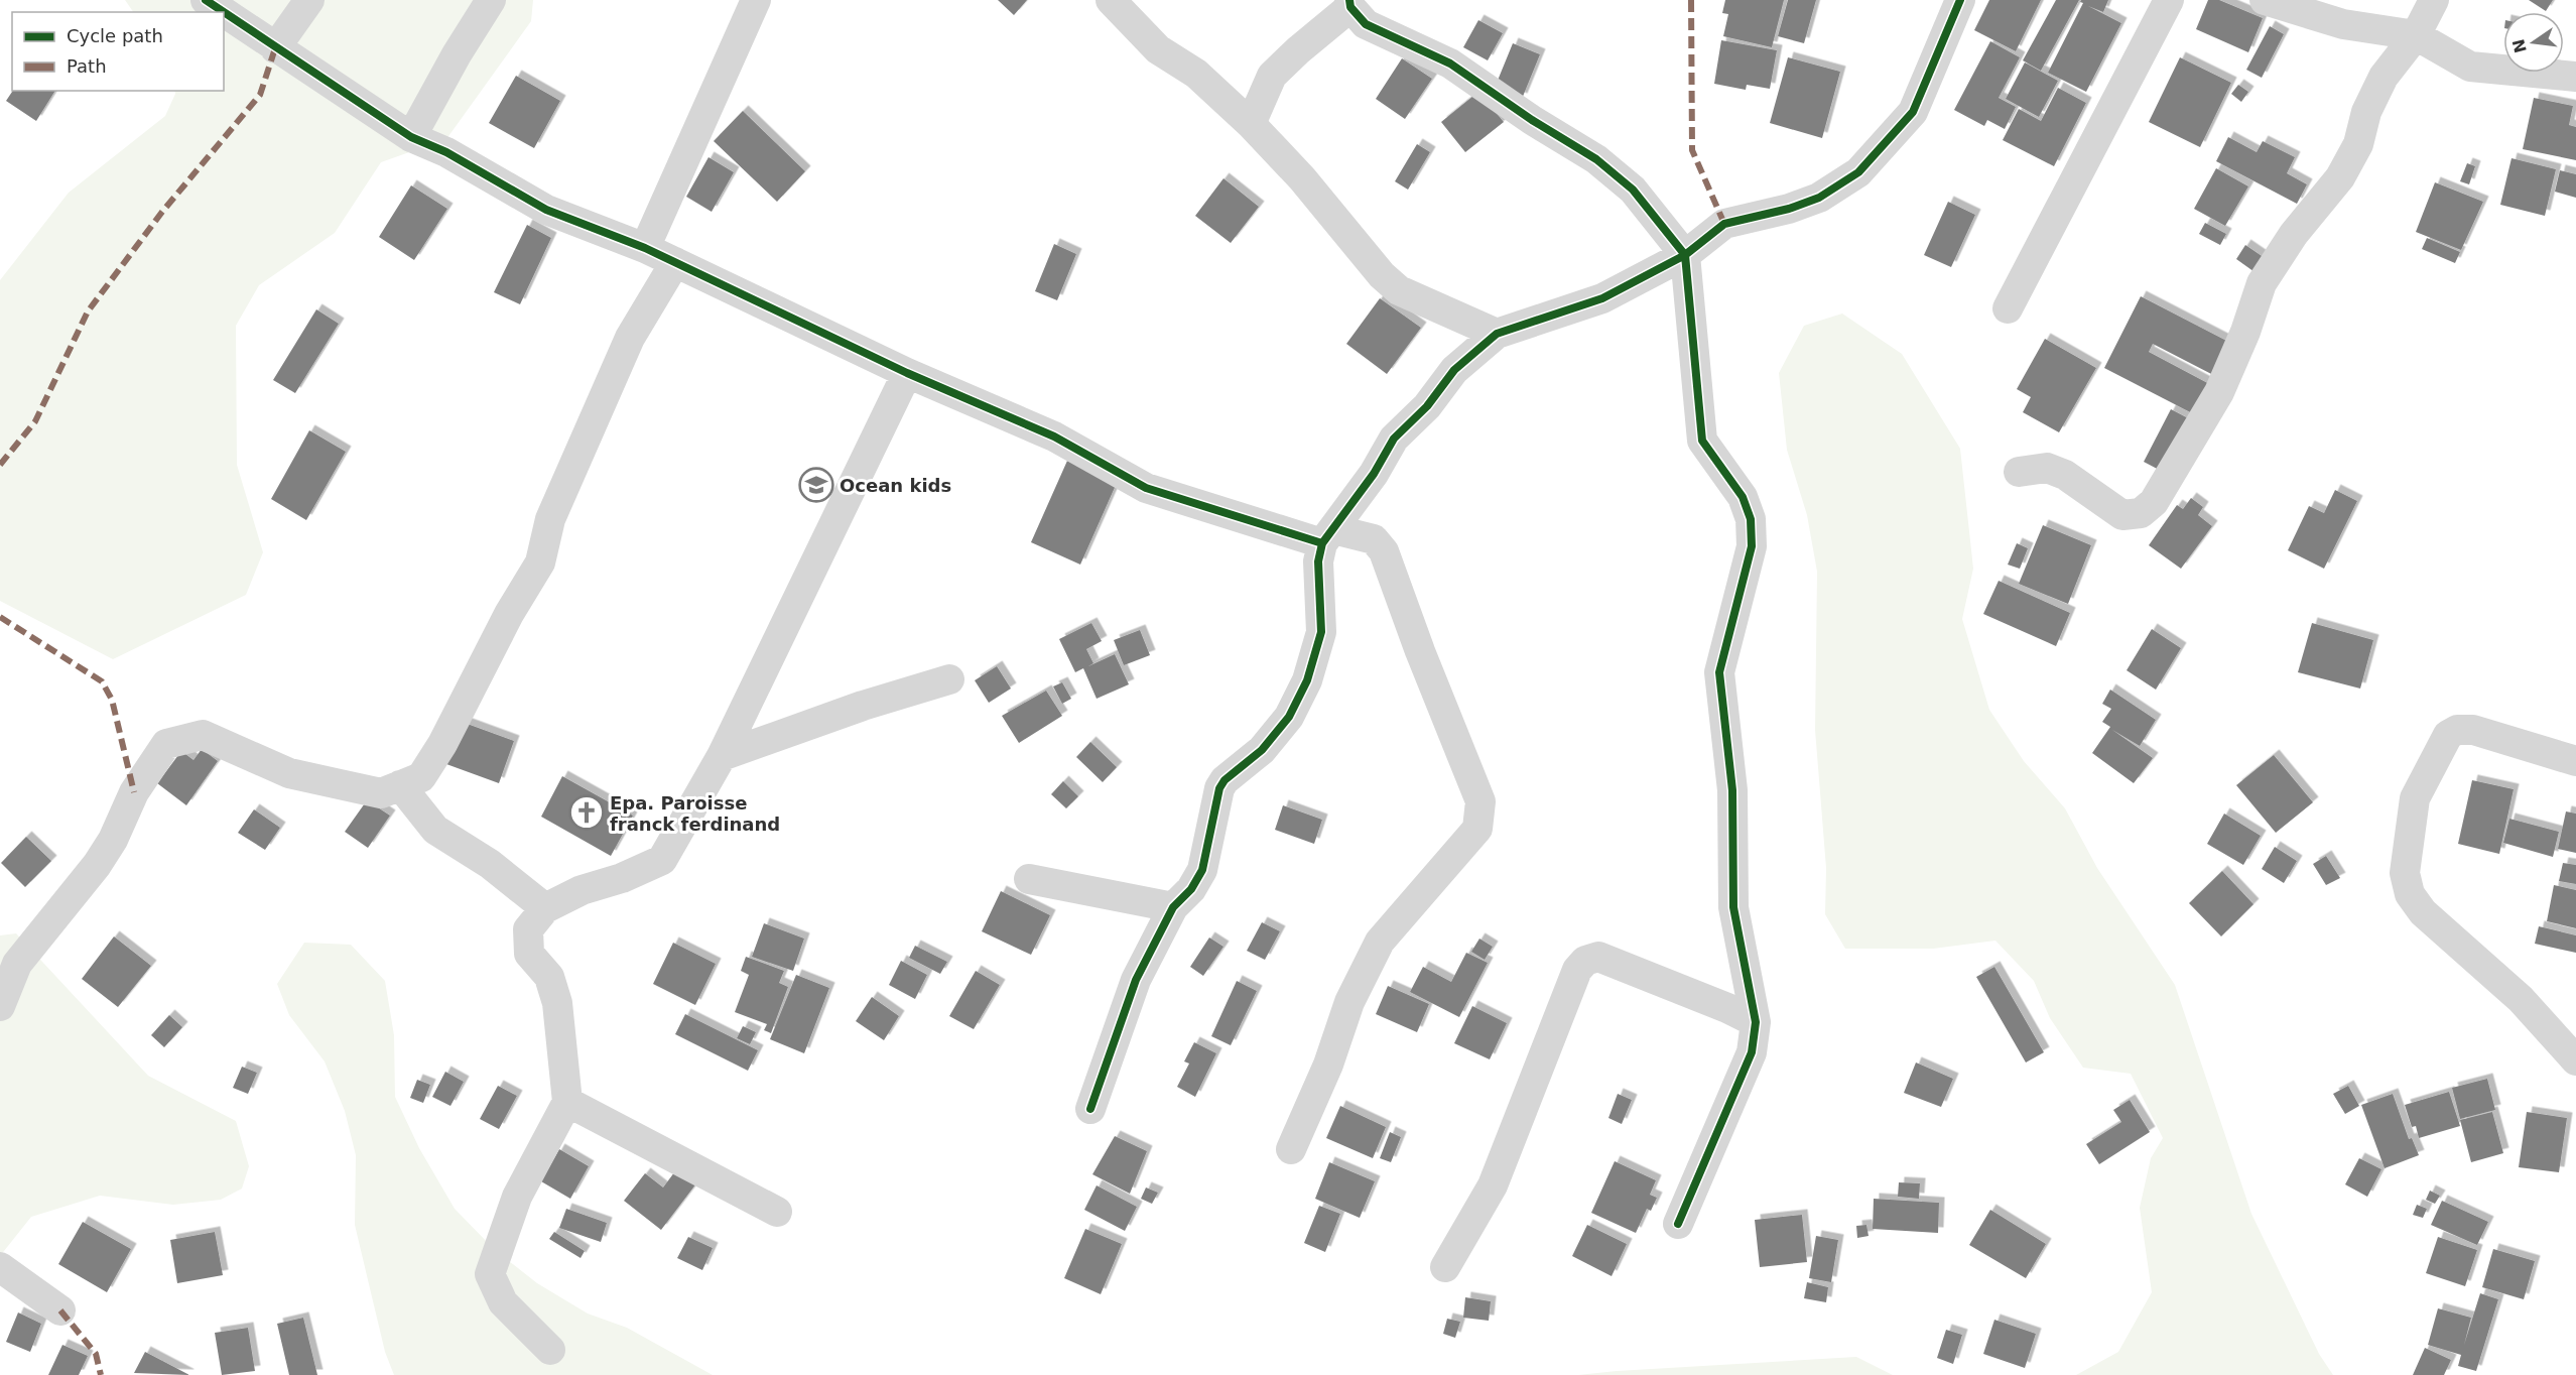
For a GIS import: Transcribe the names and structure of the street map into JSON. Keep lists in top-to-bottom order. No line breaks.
{"places":{"school or university":["Ocean kids"],"church":["Epa. Paroisse franck ferdinand"]},"legend":["Cycle path","Path"],"north":"left"}
